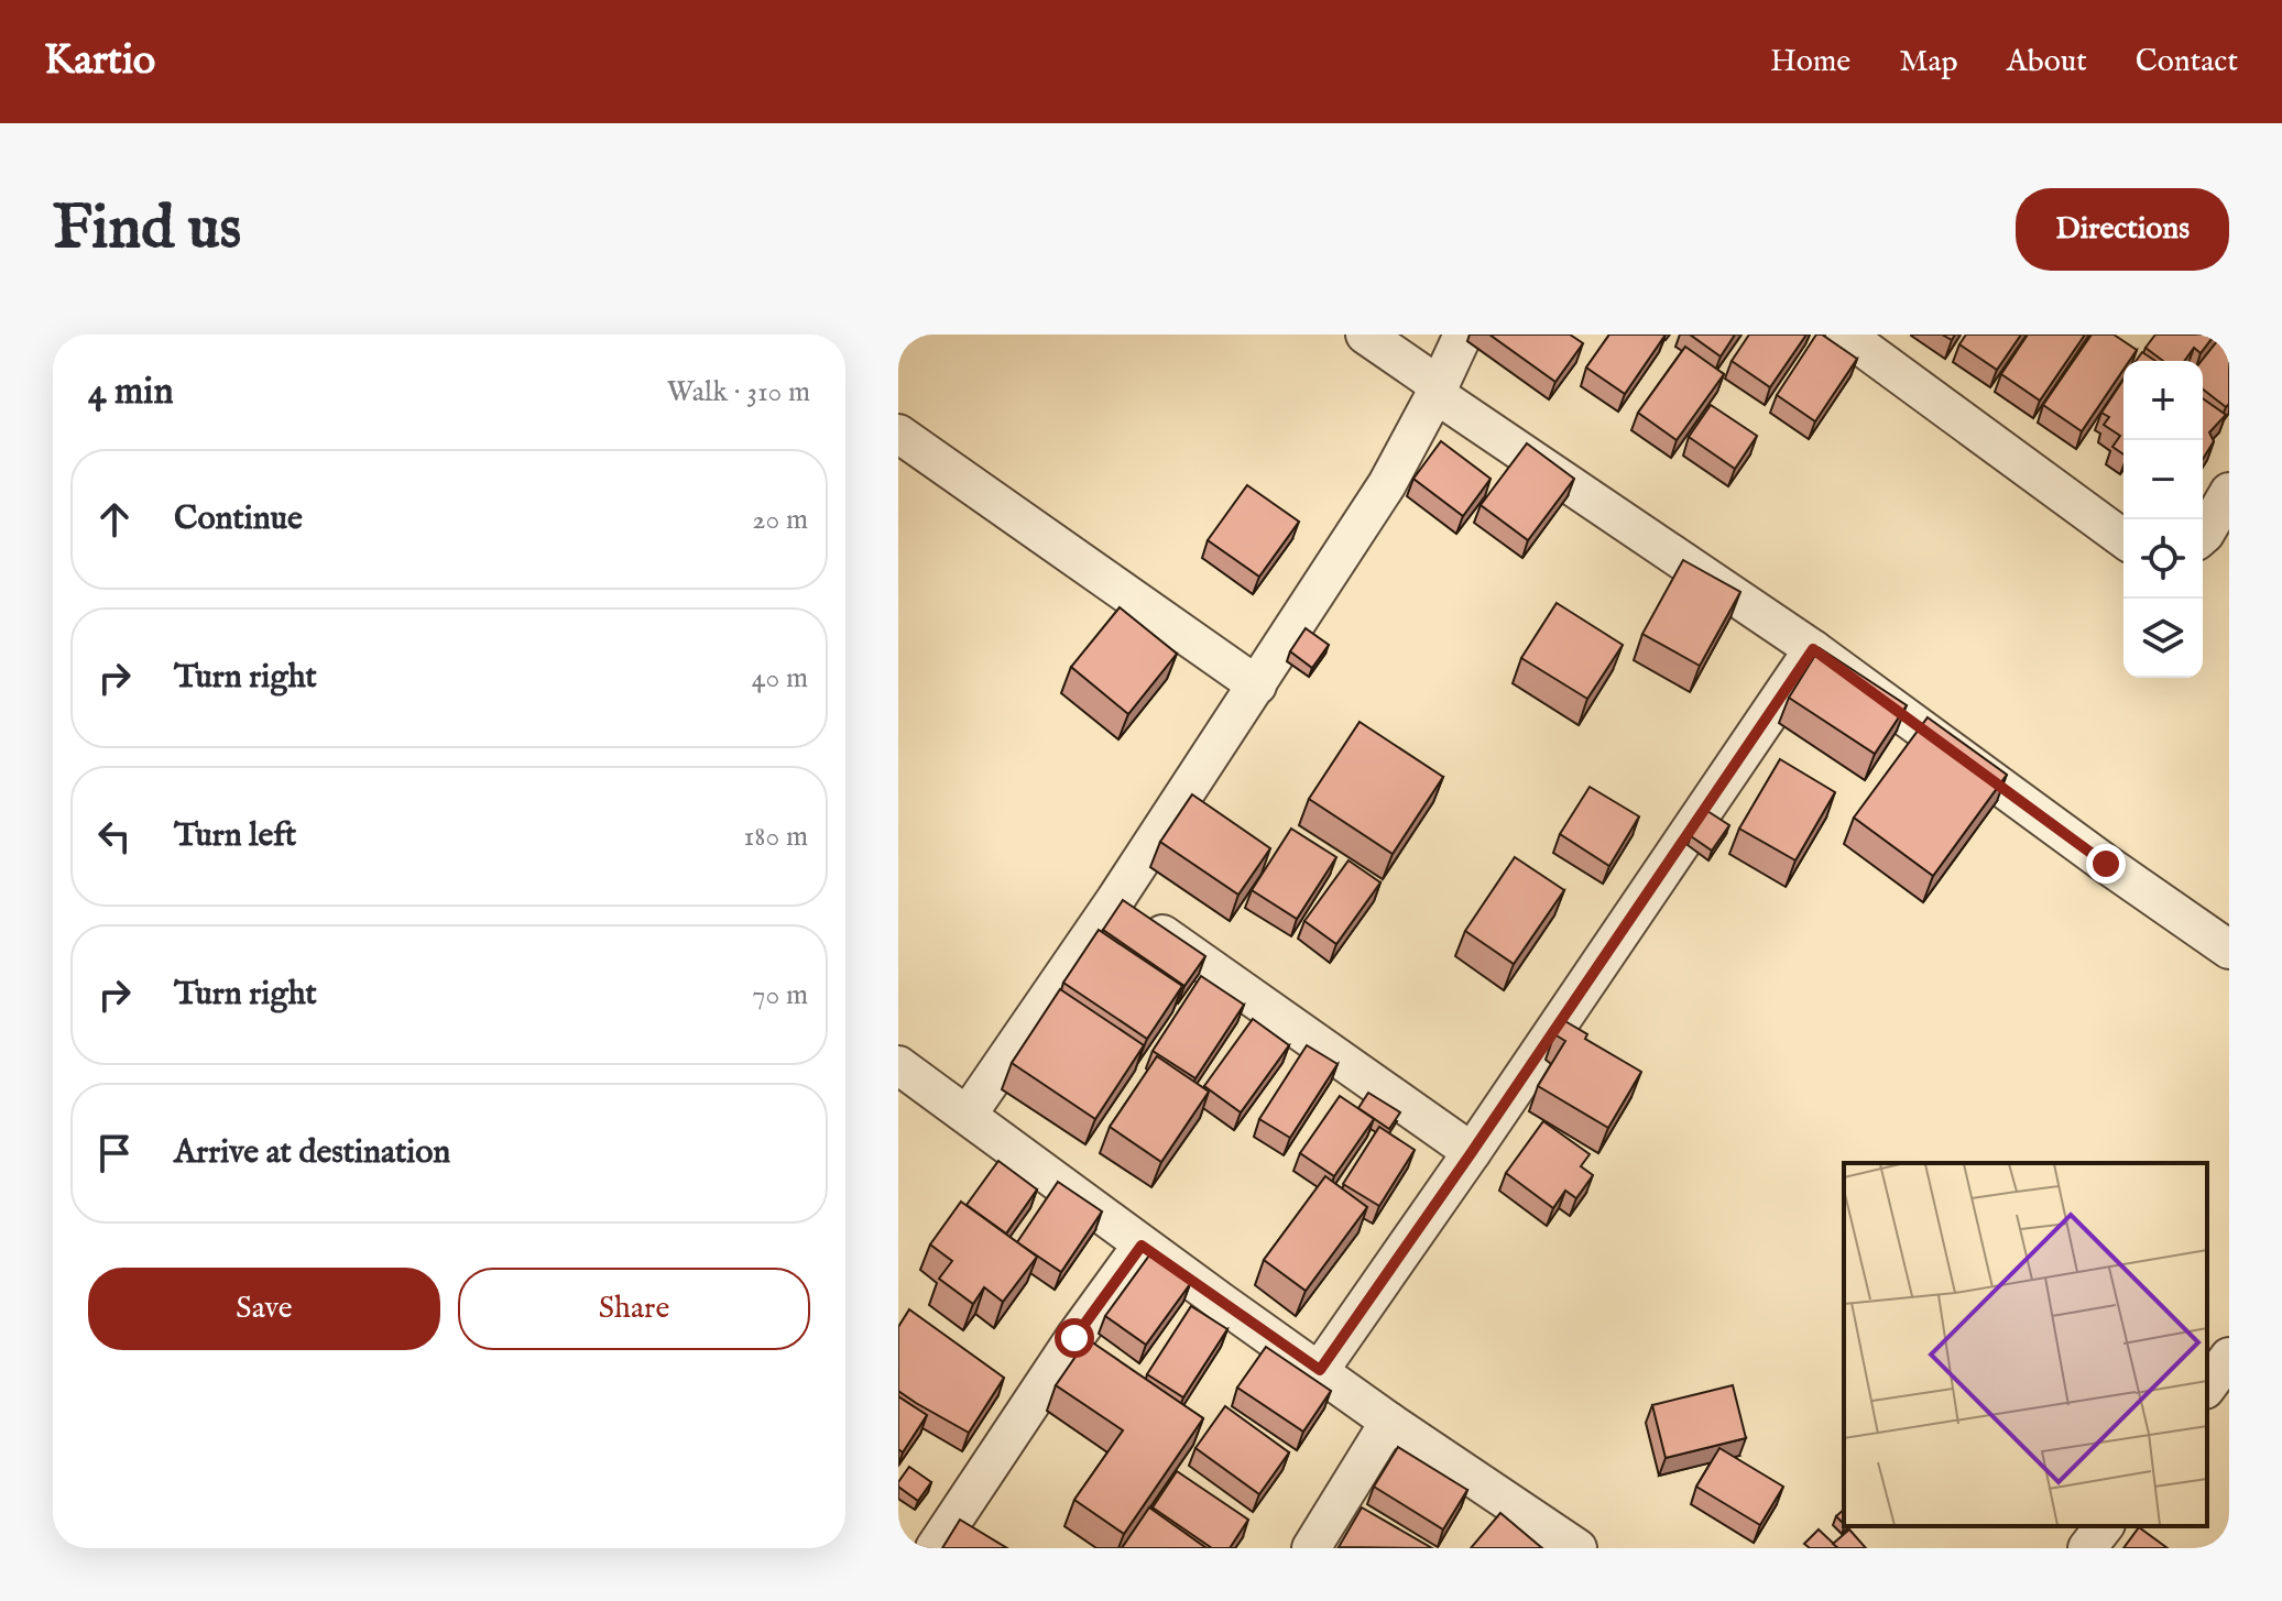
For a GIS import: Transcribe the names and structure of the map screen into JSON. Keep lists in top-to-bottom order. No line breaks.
{"page":{"header":"Kartio","nav":["Home","Map","About","Contact"],"buttons":["Directions",["Save","Share"]],"title":"Find us","heading":["4 min","Walk · 310 m"],"map_buttons":["+","−"],"list":[["Continue","20 m"],["Turn right","40 m"],["Turn left","180 m"],["Turn right","70 m"],"Arrive at destination"]}}
